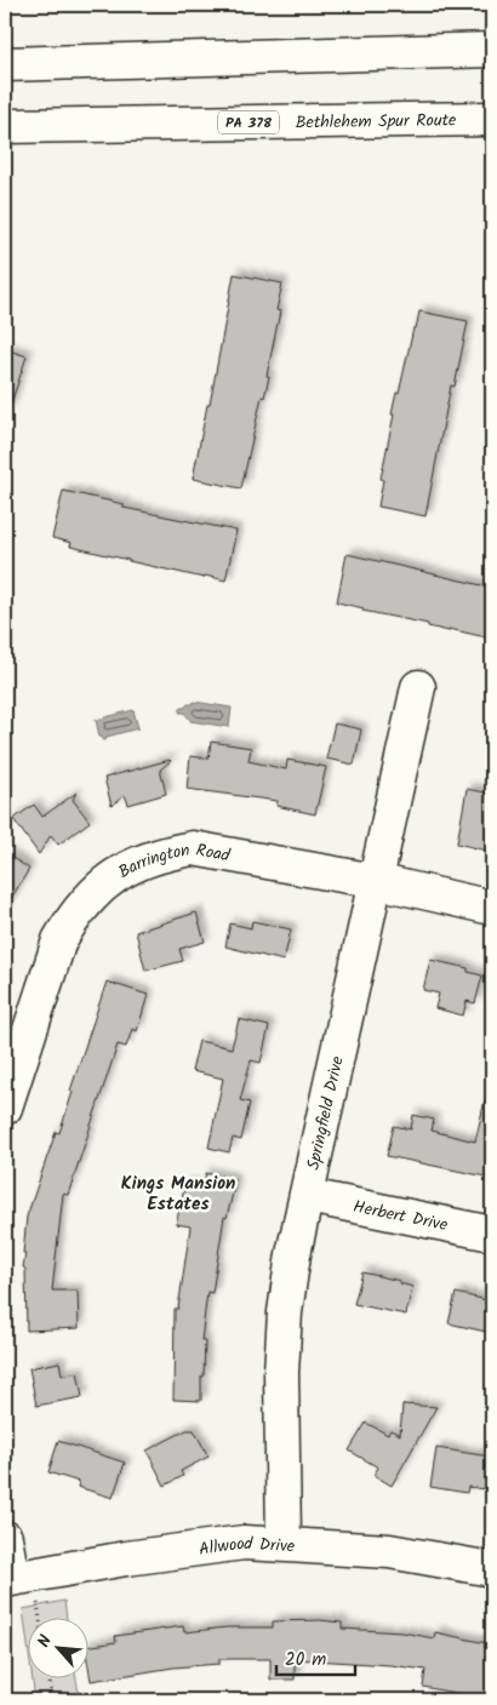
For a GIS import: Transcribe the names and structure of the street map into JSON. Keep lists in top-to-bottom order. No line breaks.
{"streets":{"main road":["Bethlehem Spur Route","PA 378","Barrington Road","Springfield Drive","Herbert Drive","Allwood Drive"]},"crossings":[["Barrington Road","Springfield Drive"],["Springfield Drive","Herbert Drive"],["Springfield Drive","Allwood Drive"]],"districts":["Kings Mansion Estates"],"scale_bar":"20 m","north":"top left"}
